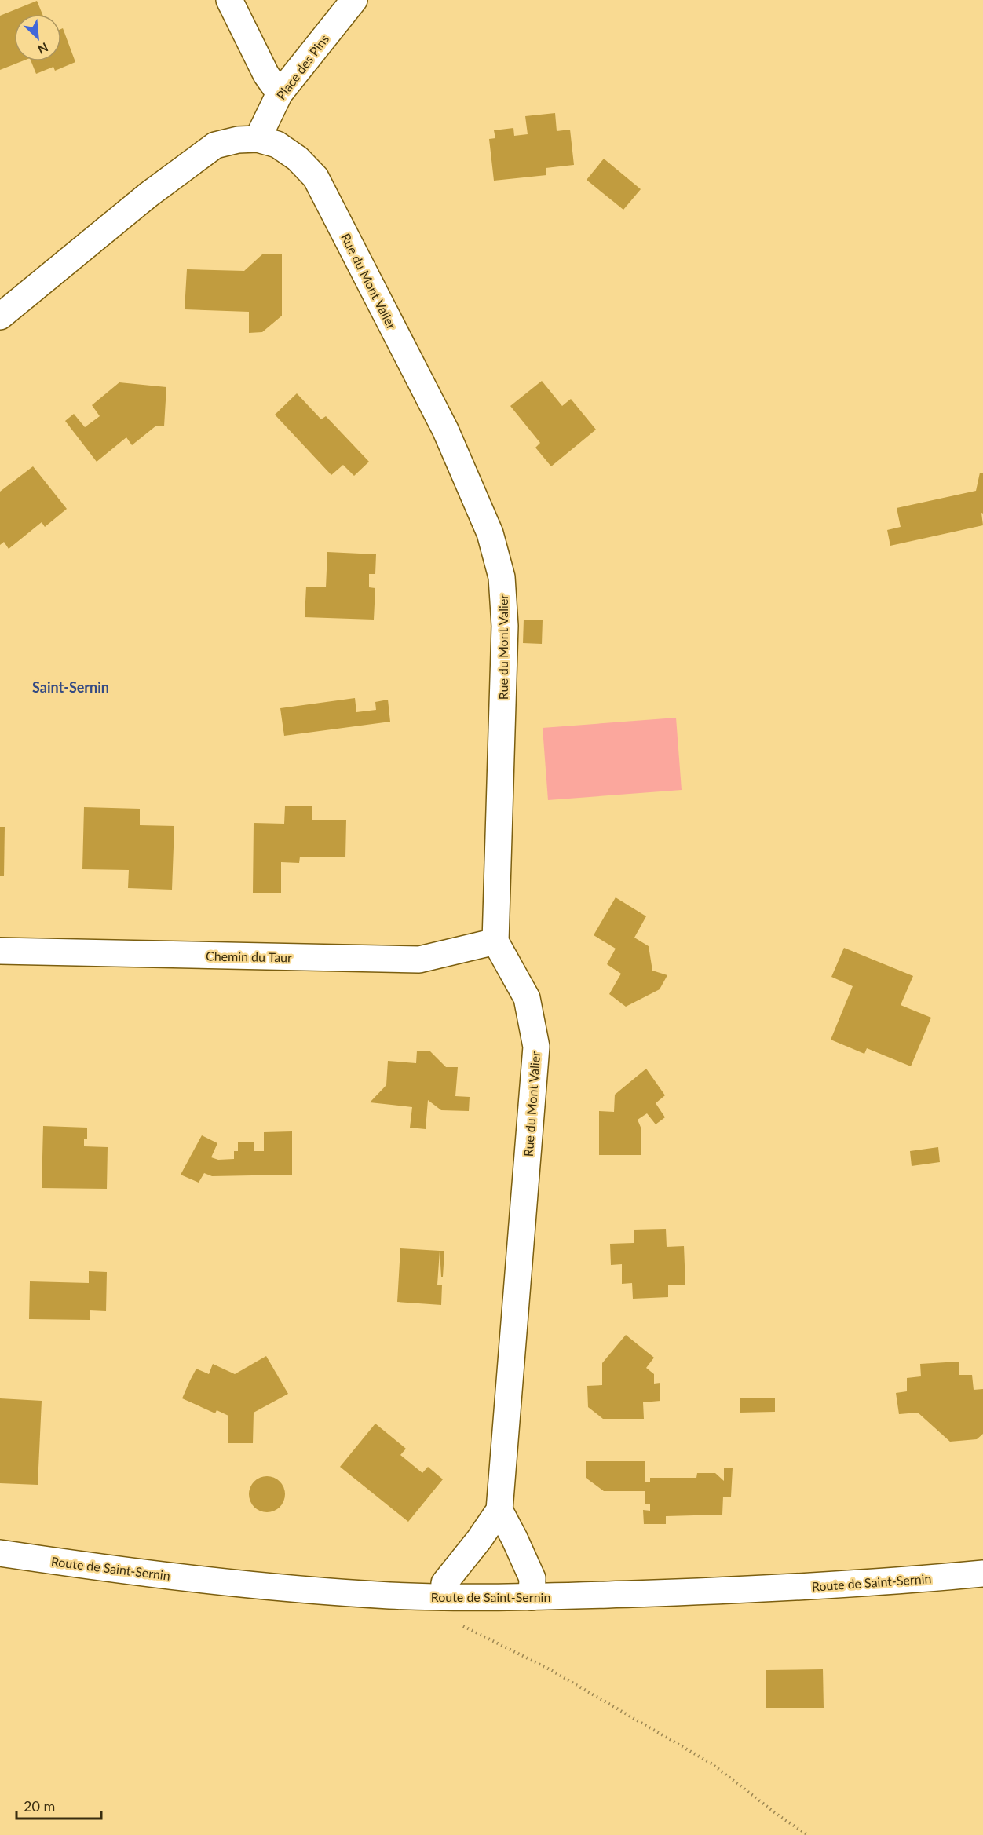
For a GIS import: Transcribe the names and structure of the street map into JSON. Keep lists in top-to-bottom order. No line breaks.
{"streets":{"street":["Place des Pins","Rue du Mont Valier","Chemin du Taur","Route de Saint-Sernin"]},"crossings":[["Place des Pins","Rue du Mont Valier"],["Rue du Mont Valier","Chemin du Taur"],["Rue du Mont Valier","Route de Saint-Sernin"]],"districts":["Saint-Sernin"],"scale_bar":"20 m","north":"bottom right"}
